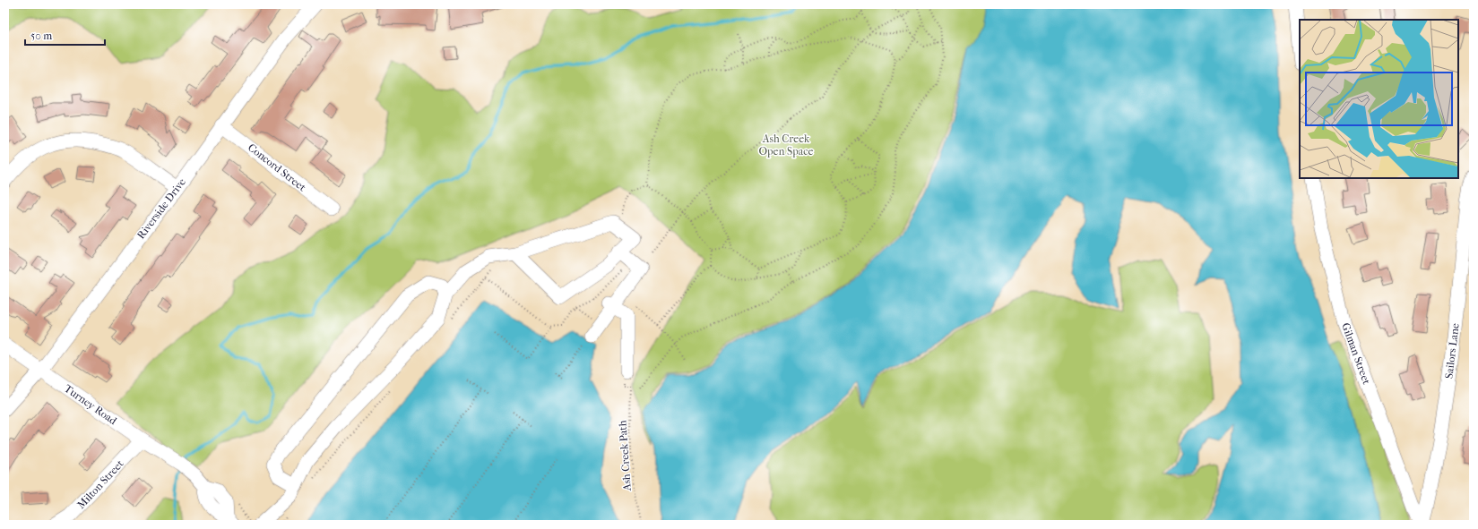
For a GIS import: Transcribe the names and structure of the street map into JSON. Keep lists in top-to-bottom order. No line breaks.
{"streets":{"street":["Concord Street","Riverside Drive","Sailors Lane","Gilman Street","Turney Road","Milton Street"],"path":["Ash Creek Path"]},"crossings":[["Concord Street","Riverside Drive"],["Riverside Drive","Turney Road"],["Sailors Lane","Gilman Street"],["Turney Road","Milton Street"]],"parks":["Ash Creek Open Space"],"scale_bar":"50 m"}
